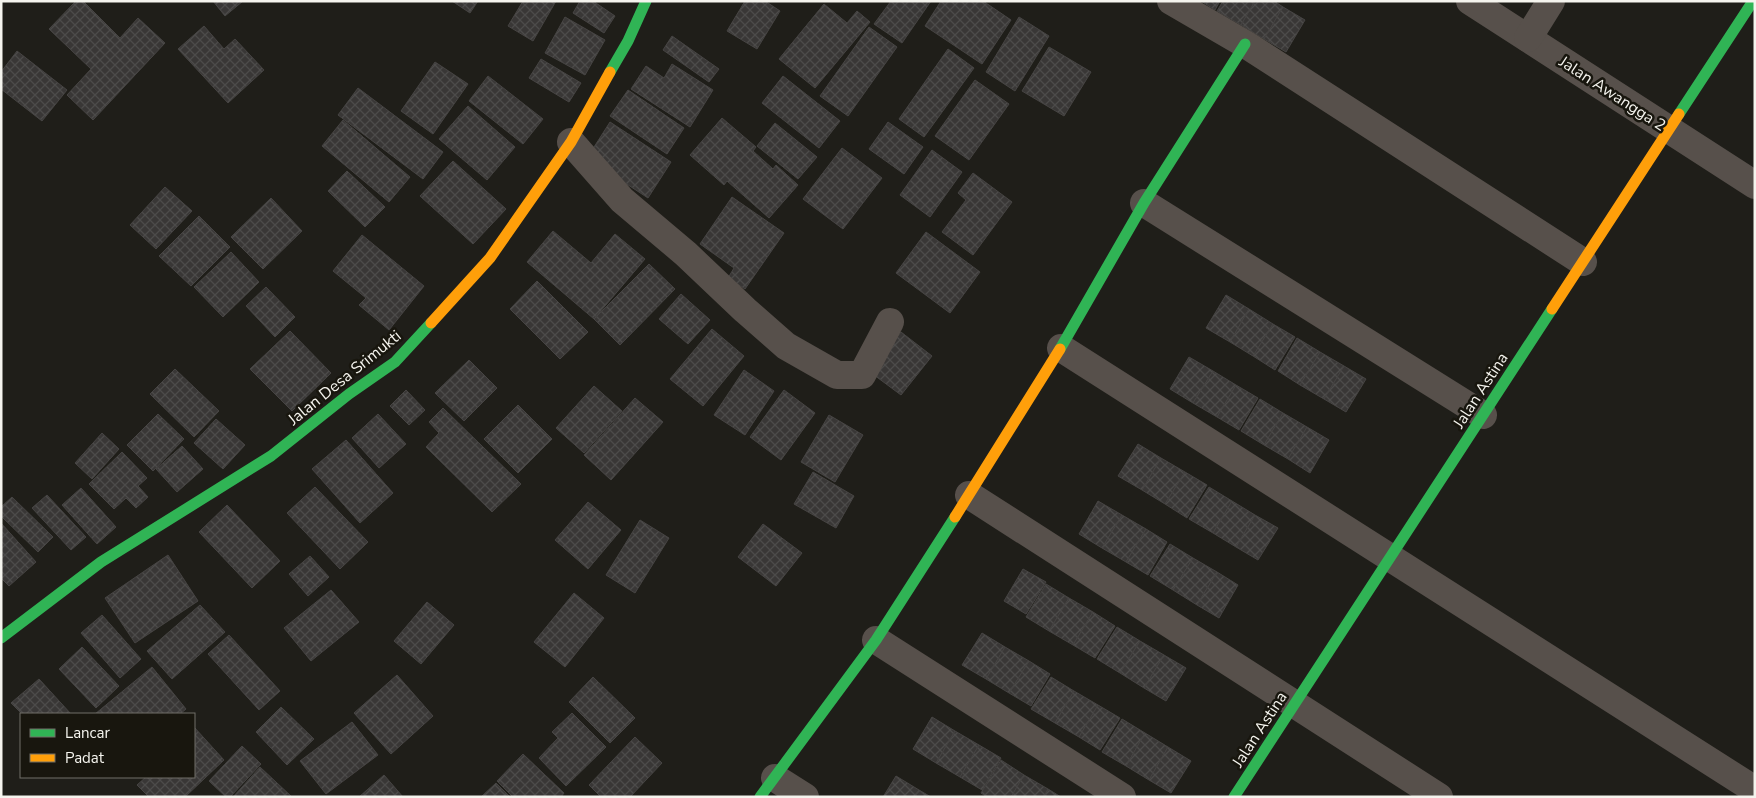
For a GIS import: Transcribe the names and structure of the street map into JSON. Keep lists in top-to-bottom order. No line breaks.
{"streets":{"street":["Jalan Awangga 2","Jalan Desa Srimukti","Jalan Astina"]},"crossings":[["Jalan Awangga 2","Jalan Astina"]],"legend":["Lancar","Padat"]}
